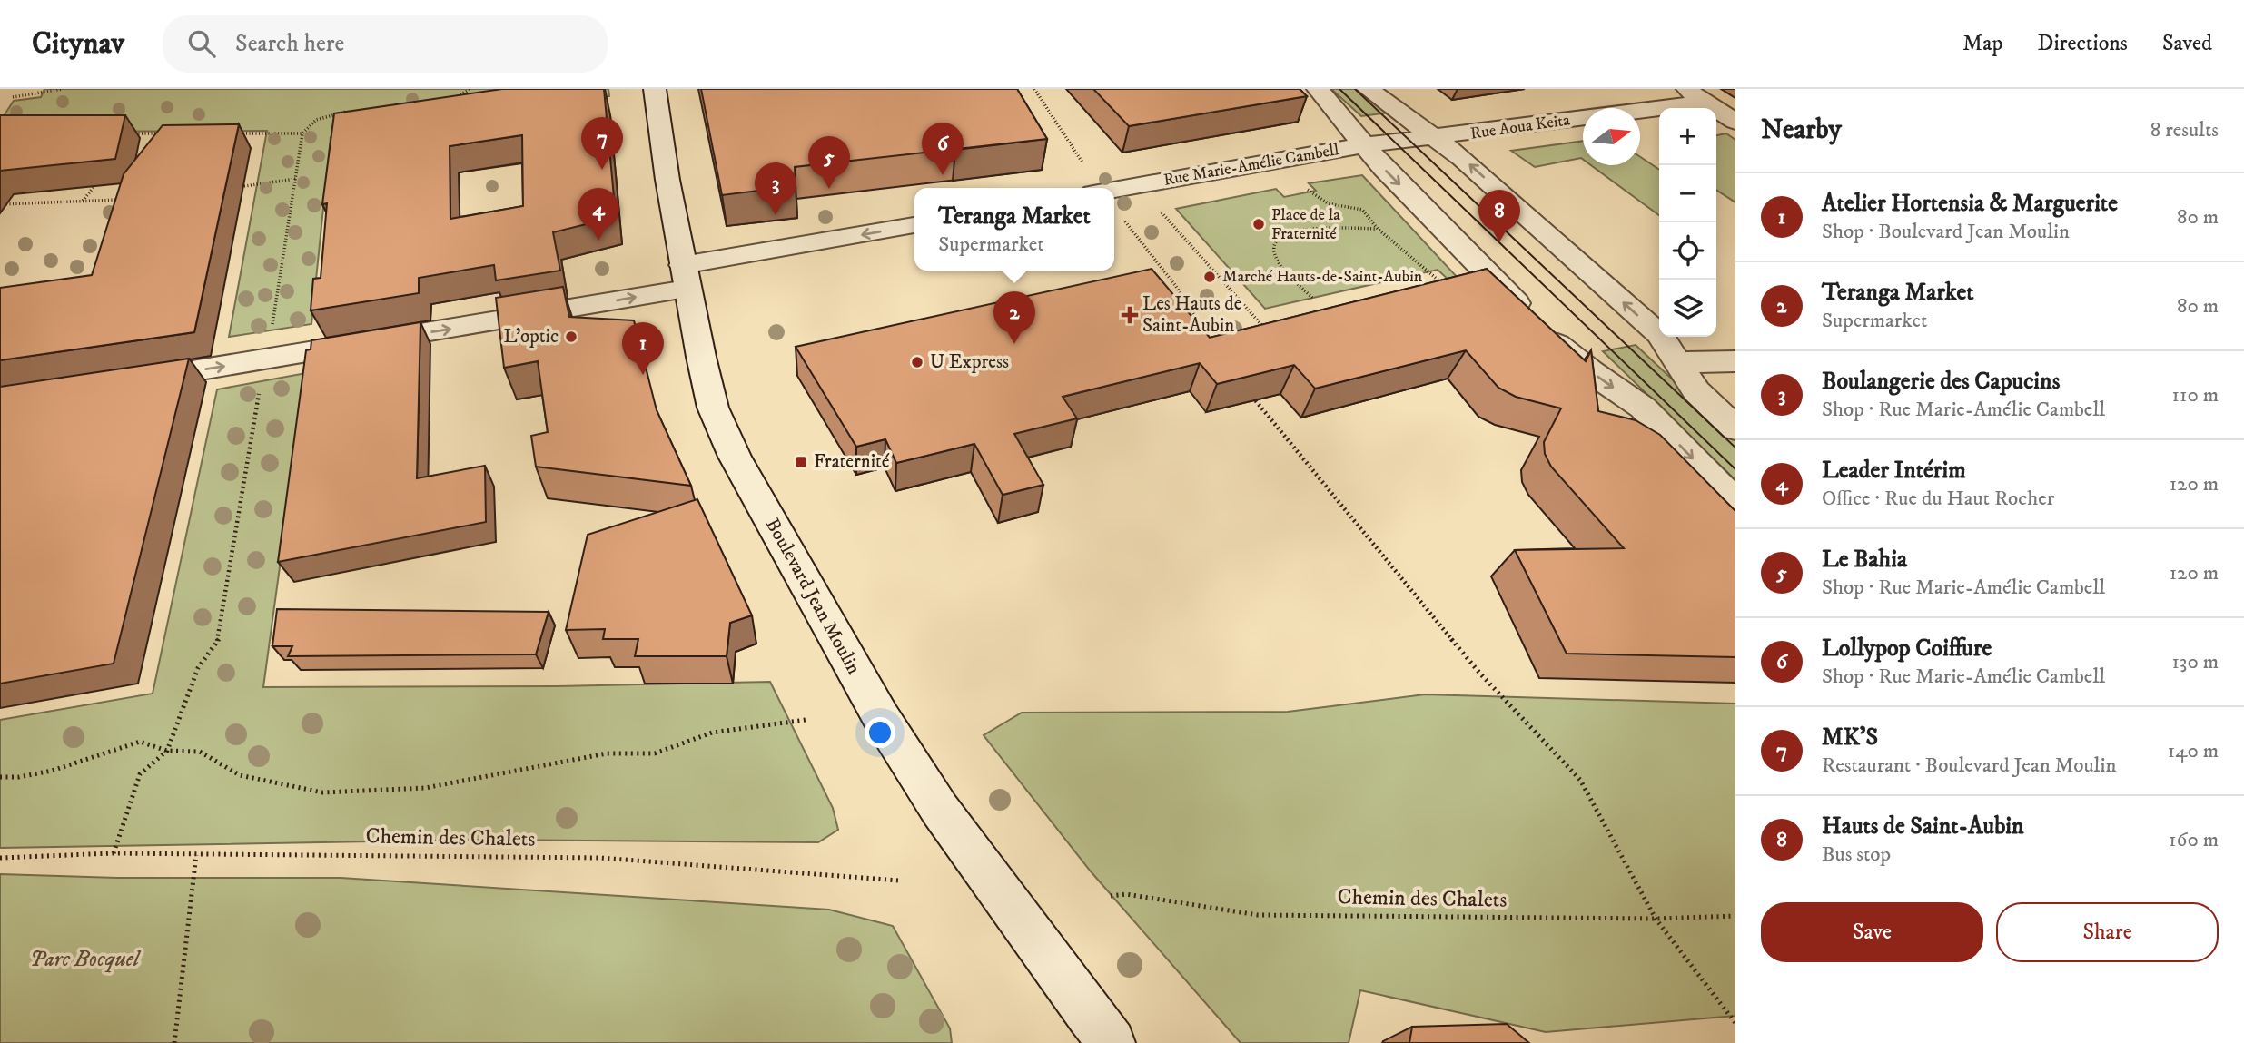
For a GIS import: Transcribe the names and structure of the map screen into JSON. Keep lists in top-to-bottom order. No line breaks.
{"streets":{"street":["Rue Aoua Keita","Rue Marie-Amélie Cambell","Boulevard Jean Moulin"],"path":["Chemin des Chalets"]},"crossings":[["Rue Aoua Keita","Rue Marie-Amélie Cambell"]],"parks":["Parc Bocquel"],"places":{"other":["Place de la Fraternité","Marché Hauts-de-Saint-Aubin","L’optic","U Express"],"health":["Les Hauts de Saint-Aubin"],"transit":["Fraternité"]},"north":"right","page":{"header":"Citynav","search":"Search here","nav":["Map","Directions","Saved"],"heading":["Nearby","8 results"],"map_buttons":["+","−"],"pins":["7","6","5","3","4","8","2","1"],"list":[{"mark":"1","name":"Atelier Hortensia & Marguerite","note":"Shop · Boulevard Jean Moulin","value":"80 m"},{"mark":"2","name":"Teranga Market","note":"Supermarket","value":"80 m"},{"mark":"3","name":"Boulangerie des Capucins","note":"Shop · Rue Marie-Amélie Cambell","value":"110 m"},{"mark":"4","name":"Leader Intérim","note":"Office · Rue du Haut Rocher","value":"120 m"},{"mark":"5","name":"Le Bahia","note":"Shop · Rue Marie-Amélie Cambell","value":"120 m"},{"mark":"6","name":"Lollypop Coiffure","note":"Shop · Rue Marie-Amélie Cambell","value":"130 m"},{"mark":"7","name":"MK'S","note":"Restaurant · Boulevard Jean Moulin","value":"140 m"},{"mark":"8","name":"Hauts de Saint-Aubin","note":"Bus stop","value":"160 m"}],"popup":["Teranga Market","Supermarket"],"buttons":["Save","Share"]}}
